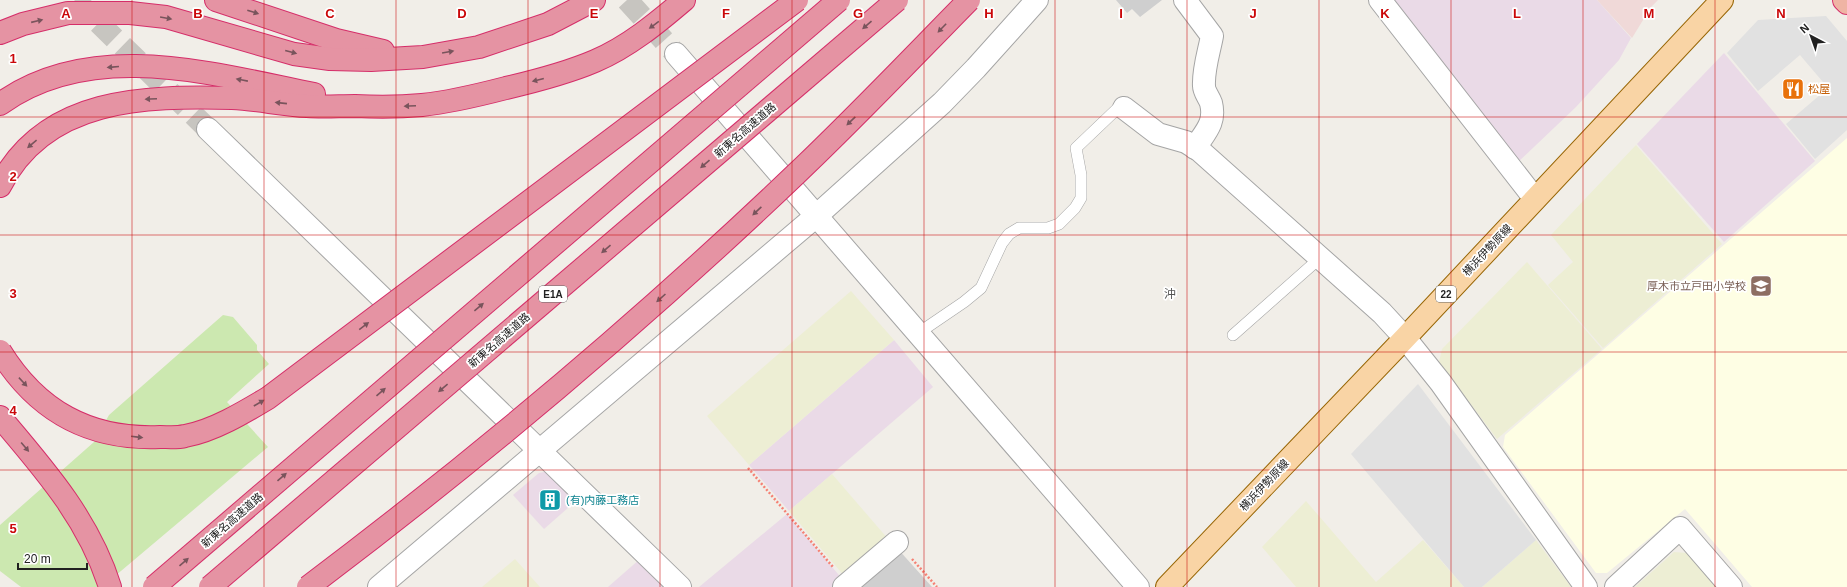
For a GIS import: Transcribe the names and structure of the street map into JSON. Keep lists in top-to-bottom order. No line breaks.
{"streets":{"highway":["新東名高速道路","E1A"],"main road":["横浜伊勢原線","22"]},"districts":["沖"],"places":{"restaurant":["松屋"],"school or university":["厚木市立戸田小学校"],"building":["(有)内藤工務店"]},"scale_bar":"20 m","north":"top left","grid":{"columns":["A","B","C","D","E","F","G","H","I","J","K","L","M","N"],"rows":["1","2","3","4","5"]}}
